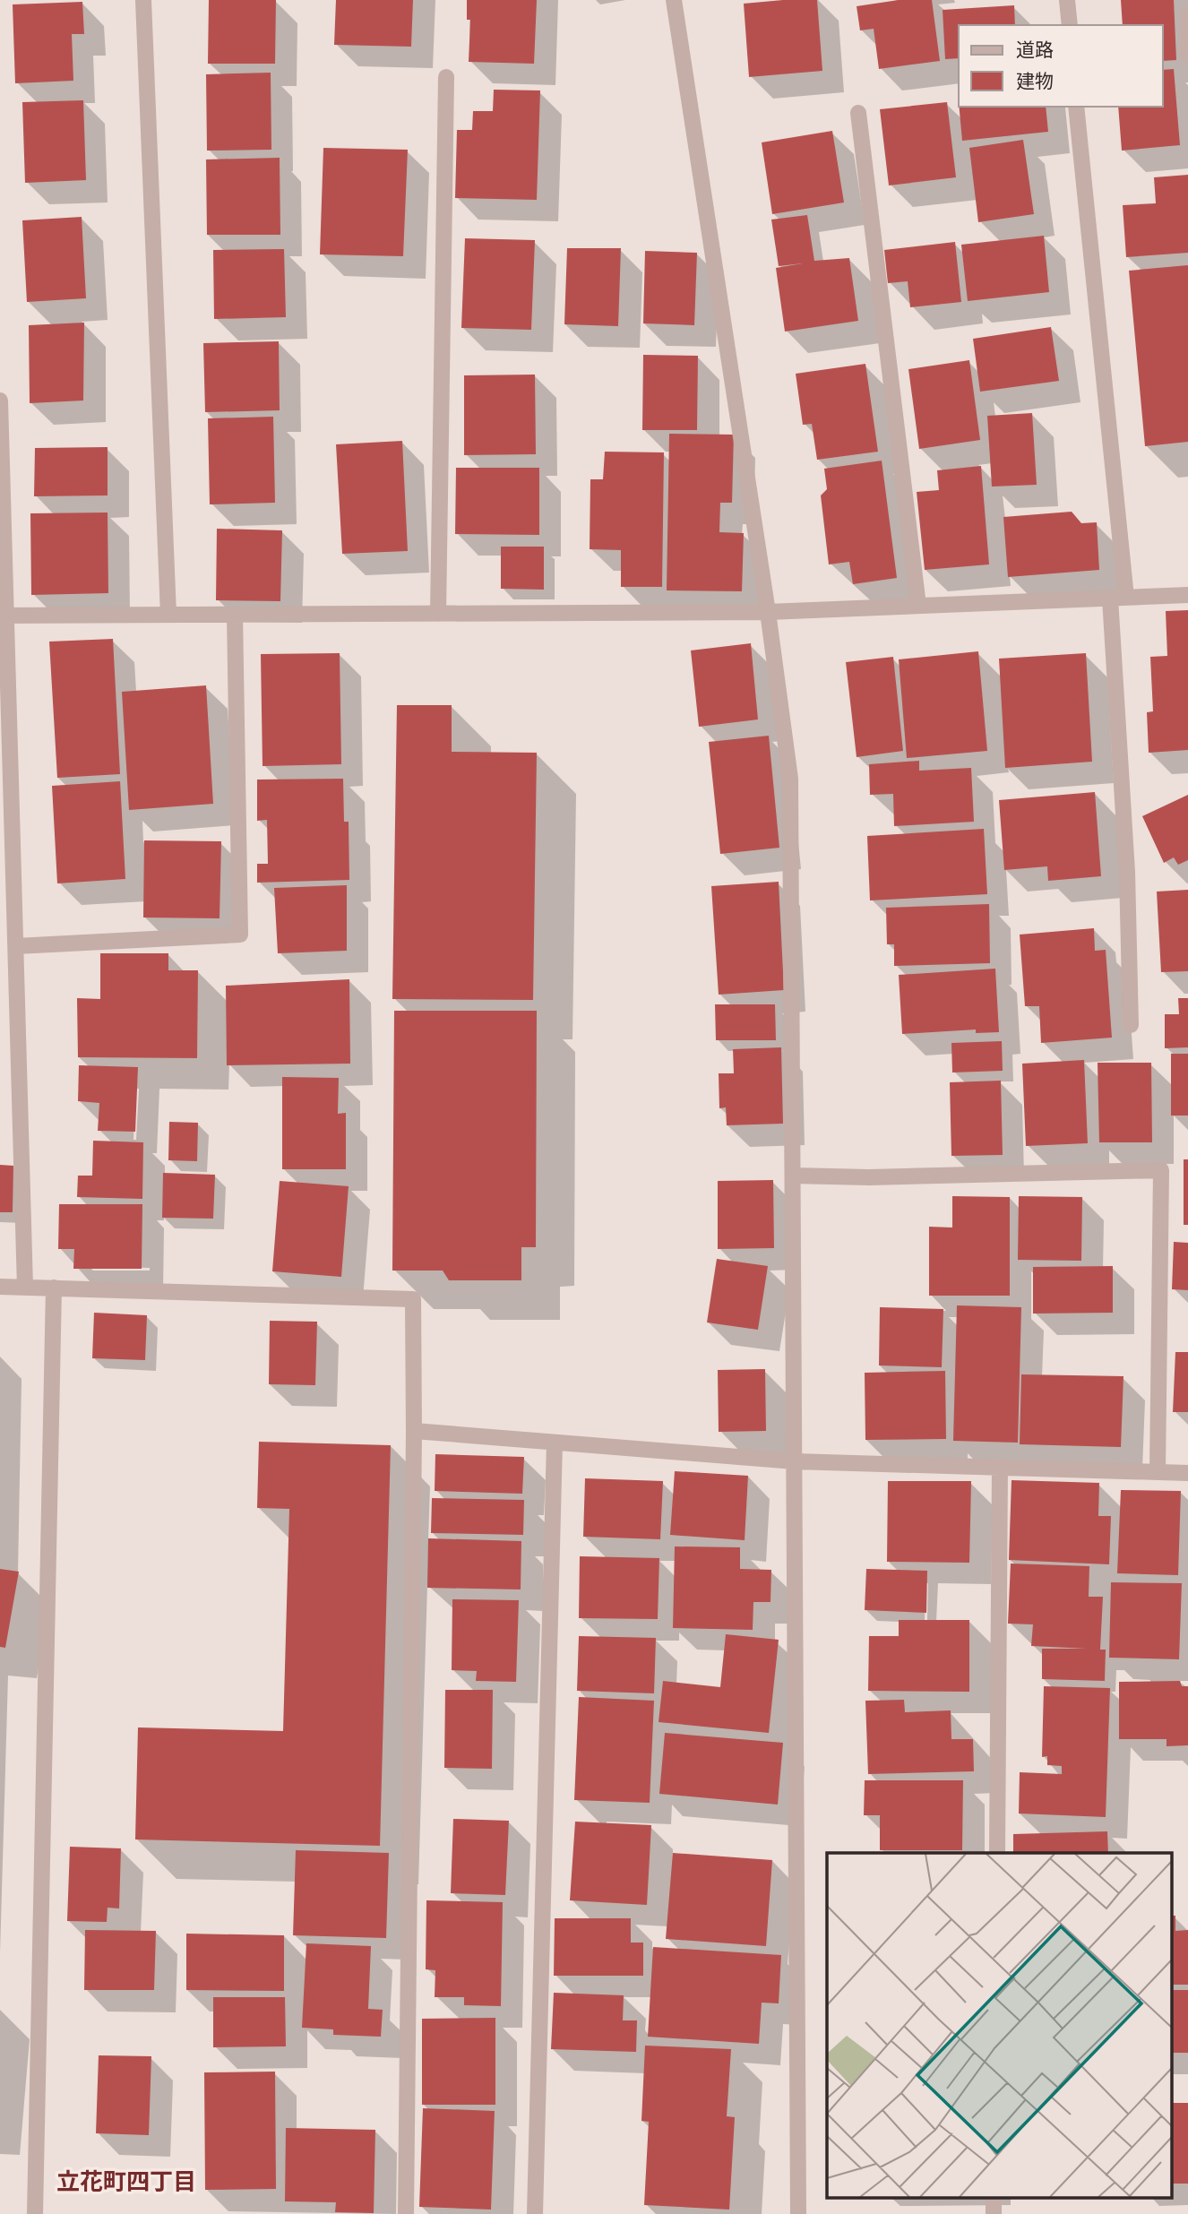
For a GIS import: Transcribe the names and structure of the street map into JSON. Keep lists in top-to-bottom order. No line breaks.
{"districts":["立花町四丁目"],"legend":["道路","建物"]}
